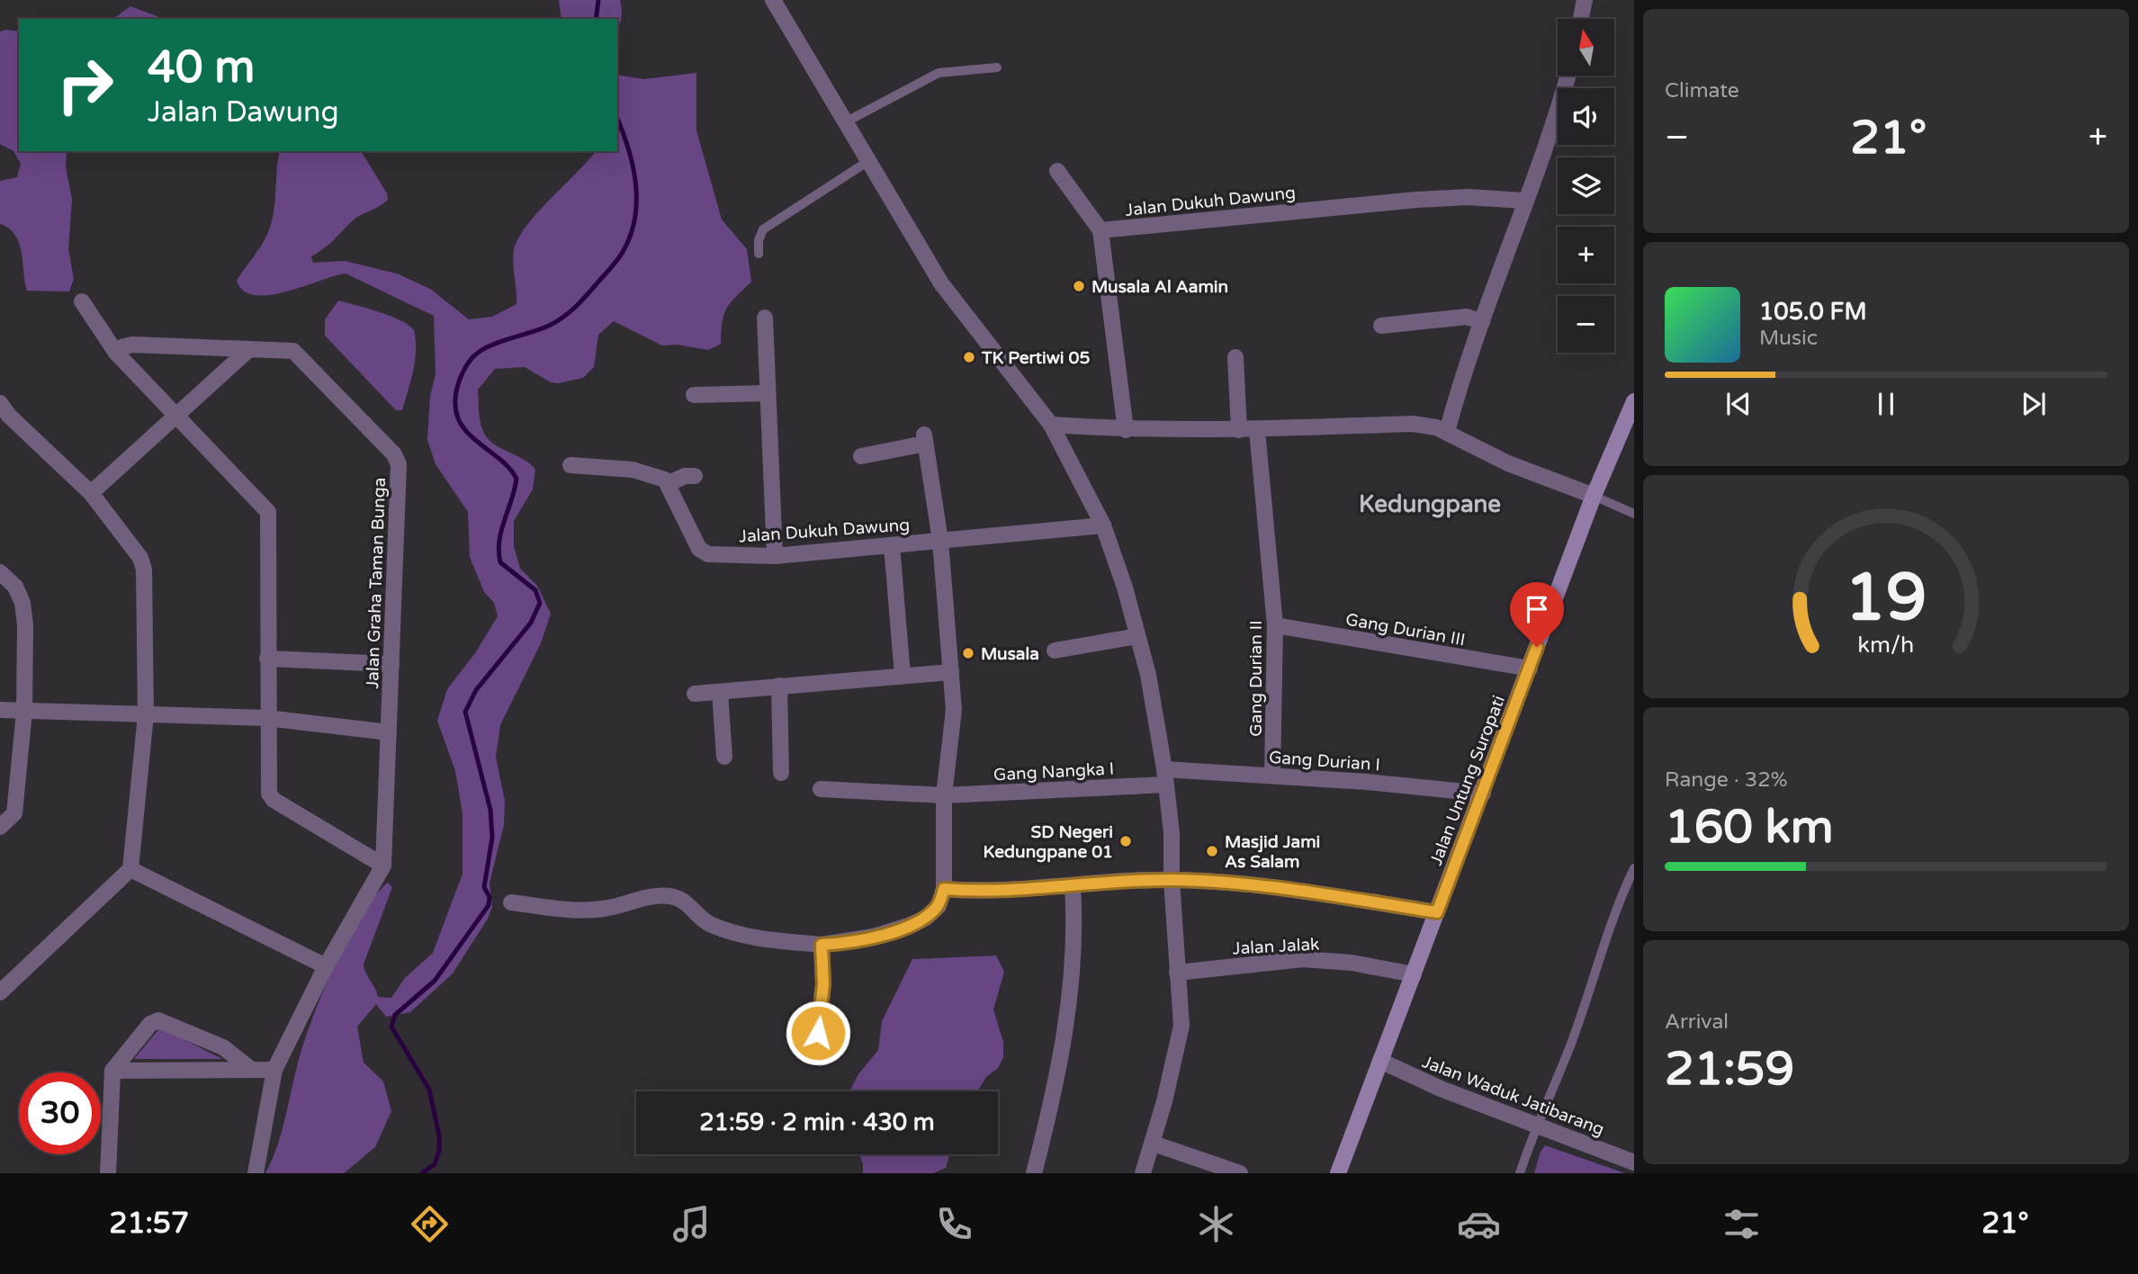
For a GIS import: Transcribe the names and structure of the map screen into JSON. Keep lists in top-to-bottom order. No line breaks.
{"streets":{"main road":["Jalan Untung Suropati"],"street":["Jalan Dukuh Dawung","Jalan Graha Taman Bunga","Gang Durian III","Gang Durian II","Gang Durian I","Gang Nangka I","Jalan Jalak","Jalan Waduk Jatibarang"]},"crossings":[["Gang Durian III","Gang Durian II"],["Gang Durian III","Jalan Untung Suropati"],["Gang Durian II","Gang Durian I"],["Gang Durian I","Gang Nangka I"],["Gang Durian I","Jalan Untung Suropati"],["Jalan Untung Suropati","Jalan Jalak"],["Jalan Untung Suropati","Jalan Waduk Jatibarang"]],"districts":["Kedungpane"],"places":["Musala Al Aamin","TK Pertiwi 05","Musala","SD Negeri Kedungpane 01","Masjid Jami As Salam"],"north":"top","page":{"tile":["Climate",["Range · 32%","160 km"],["Arrival","21:59"]],"map_buttons":["+","−"],"turn":["40 m","Jalan Dawung"],"heat":["−","21°","+"],"song":["105.0 FM","Music"],"limit":"30","trip":"21:59 · 2 min · 430 m","tabs":["21:57","21°"],"gauge":["19","km/h"]}}
